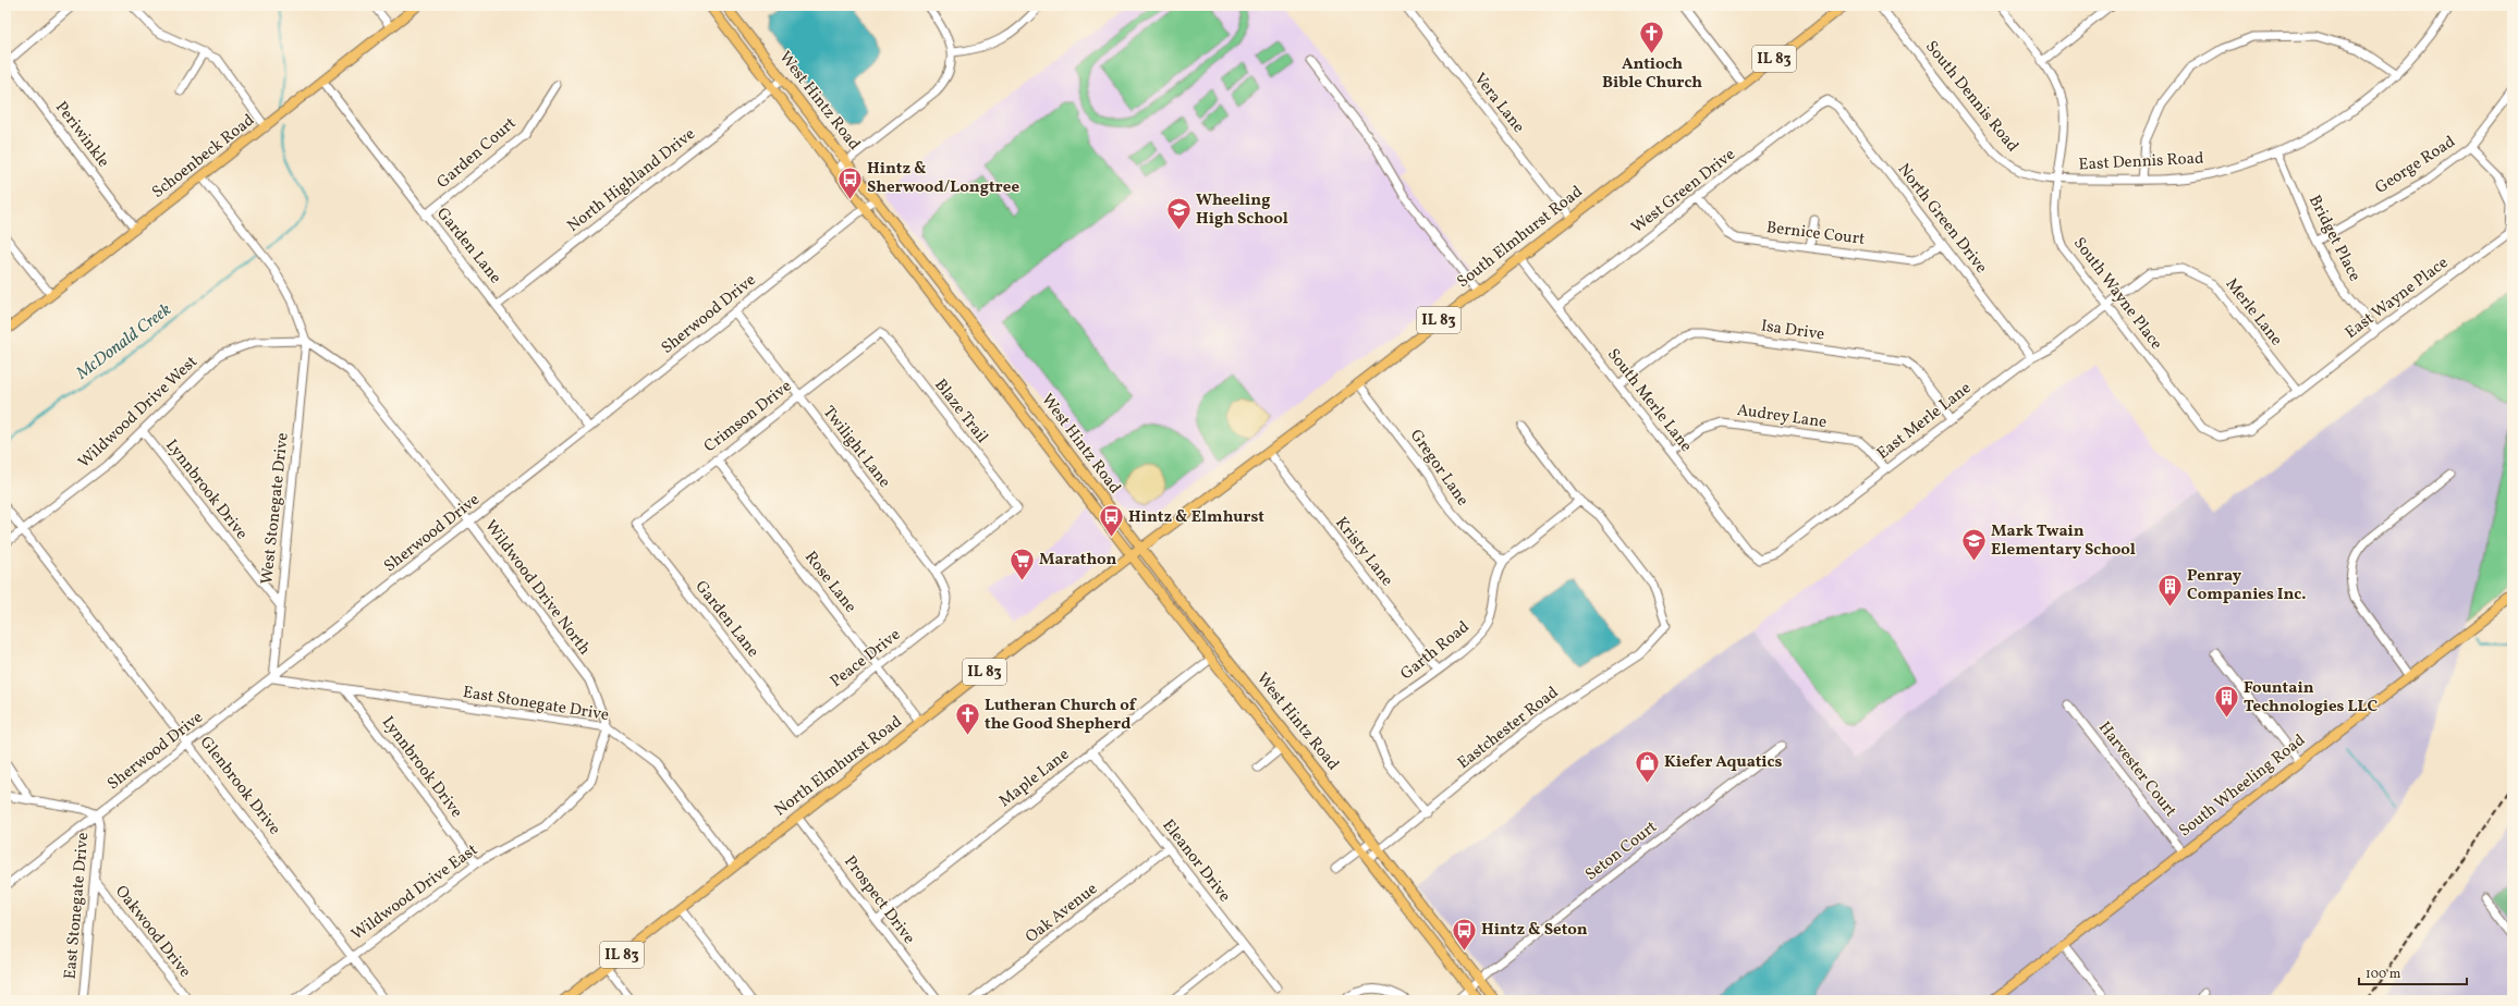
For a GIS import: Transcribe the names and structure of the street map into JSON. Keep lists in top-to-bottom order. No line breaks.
{"streets":{"main road":["IL 83","West Hintz Road","Schoenbeck Road","South Elmhurst Road","North Elmhurst Road","South Wheeling Road"],"street":["South Dennis Road","Vera Lane","Periwinkle","Garden Court","East Dennis Road","George Road","North Highland Drive","West Green Drive","North Green Drive","Bernice Court","Bridget Place","Garden Lane","South Wayne Place","East Wayne Place","Merle Lane","Sherwood Drive","Isa Drive","South Merle Lane","Blaze Trail","Wildwood Drive West","Crimson Drive","Audrey Lane","East Merle Lane","Twilight Lane","Gregor Lane","Lynnbrook Drive","West Stonegate Drive","Kristy Lane","Rose Lane","Wildwood Drive North","Garth Road","Peace Drive","East Stonegate Drive","Eastchester Road","Harvester Court","Maple Lane","Glenbrook Drive","Seton Court","Eleanor Drive","Wildwood Drive East","Prospect Drive","Oak Avenue","Oakwood Drive"]},"crossings":[["South Dennis Road","East Dennis Road"],["South Dennis Road","South Wayne Place"],["West Hintz Road","North Highland Drive"],["West Hintz Road","South Elmhurst Road"],["West Hintz Road","Sherwood Drive"],["West Hintz Road","Eastchester Road"],["West Hintz Road","North Elmhurst Road"],["West Hintz Road","Maple Lane"],["West Hintz Road","Seton Court"],["Vera Lane","South Elmhurst Road"],["Periwinkle","Schoenbeck Road"],["Garden Court","Garden Lane"],["Schoenbeck Road","Garden Lane"],["East Dennis Road","Bridget Place"],["East Dennis Road","South Wayne Place"],["George Road","Bridget Place"],["George Road","East Wayne Place"],["North Highland Drive","Garden Lane"],["West Green Drive","North Green Drive"],["West Green Drive","Bernice Court"],["West Green Drive","South Merle Lane"],["North Green Drive","Bernice Court"],["North Green Drive","East Merle Lane"],["South Elmhurst Road","South Merle Lane"],["South Elmhurst Road","Gregor Lane"],["South Elmhurst Road","Kristy Lane"],["South Elmhurst Road","North Elmhurst Road"],["Bridget Place","East Wayne Place"],["Garden Lane","Sherwood Drive"],["Garden Lane","Crimson Drive"],["Garden Lane","Peace Drive"],["South Wayne Place","East Wayne Place"],["South Wayne Place","Merle Lane"],["South Wayne Place","East Merle Lane"],["East Wayne Place","Merle Lane"],["Merle Lane","East Merle Lane"],["Sherwood Drive","Twilight Lane"],["Sherwood Drive","West Stonegate Drive"],["Sherwood Drive","Wildwood Drive North"],["Sherwood Drive","East Stonegate Drive"],["Sherwood Drive","Glenbrook Drive"],["Isa Drive","South Merle Lane"],["Isa Drive","East Merle Lane"],["South Merle Lane","Audrey Lane"],["South Merle Lane","East Merle Lane"],["Blaze Trail","Crimson Drive"],["Blaze Trail","Twilight Lane"],["Wildwood Drive West","Lynnbrook Drive"],["Wildwood Drive West","West Stonegate Drive"],["Wildwood Drive West","Wildwood Drive North"],["Wildwood Drive West","Glenbrook Drive"],["Crimson Drive","Twilight Lane"],["Crimson Drive","Rose Lane"],["Audrey Lane","East Merle Lane"],["Twilight Lane","Peace Drive"],["Gregor Lane","Garth Road"],["Lynnbrook Drive","West Stonegate Drive"],["Lynnbrook Drive","East Stonegate Drive"],["Lynnbrook Drive","Wildwood Drive East"],["West Stonegate Drive","Wildwood Drive North"],["West Stonegate Drive","East Stonegate Drive"],["Kristy Lane","Garth Road"],["Rose Lane","Peace Drive"],["Rose Lane","North Elmhurst Road"],["Wildwood Drive North","East Stonegate Drive"],["Wildwood Drive North","Wildwood Drive East"],["Garth Road","Eastchester Road"],["East Stonegate Drive","North Elmhurst Road"],["East Stonegate Drive","Wildwood Drive East"],["East Stonegate Drive","Oakwood Drive"],["North Elmhurst Road","Prospect Drive"],["Harvester Court","South Wheeling Road"],["Maple Lane","Eleanor Drive"],["Maple Lane","Prospect Drive"],["Glenbrook Drive","Wildwood Drive East"],["Eleanor Drive","Oak Avenue"]],"water":["McDonald Creek"],"places":{"church":["Antioch Bible Church","Lutheran Church of the Good Shepherd"],"bus stop":["Hintz & Sherwood/Longtree","Hintz & Elmhurst","Hintz & Seton"],"school or university":["Wheeling High School","Mark Twain Elementary School"],"supermarket":["Marathon"],"building":["Penray Companies Inc.","Fountain Technologies LLC"],"shop":["Kiefer Aquatics"]},"scale_bar":"100 m"}
